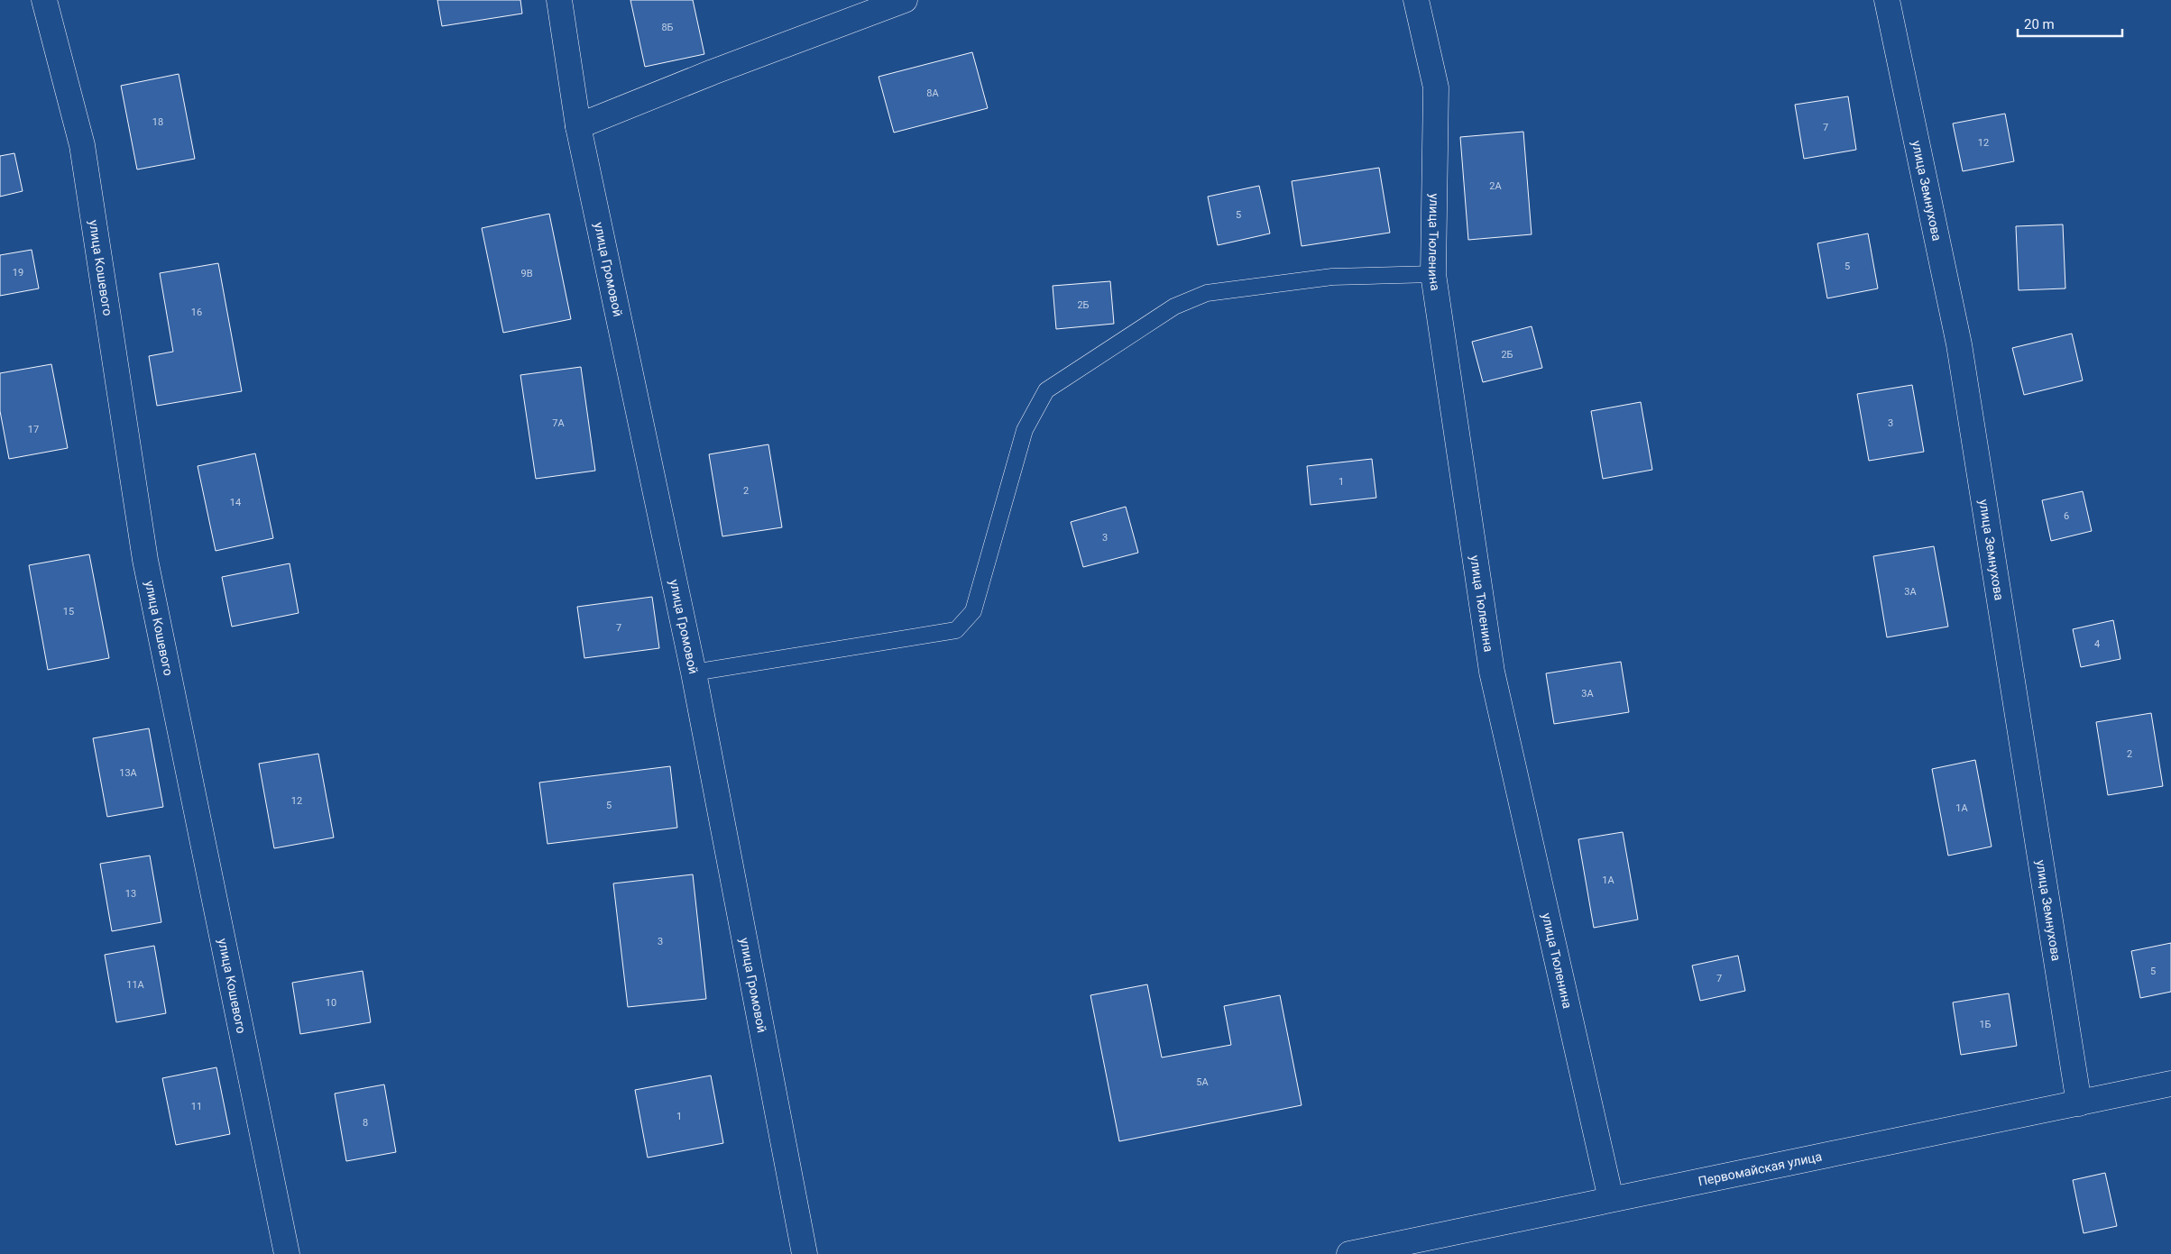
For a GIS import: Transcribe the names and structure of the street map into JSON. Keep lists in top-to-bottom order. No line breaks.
{"streets":{"street":["улица Земнухова","улица Тюленина","улица Кошевого","улица Громовой","Первомайская улица"]},"crossings":[["улица Земнухова","Первомайская улица"],["улица Тюленина","Первомайская улица"]],"house_numbers":["8Б","8А","18","7","12","2А","5","5","19","9В","2Б","16","2Б","7А","3","17","1","2","14","6","3","3А","15","7","4","3А","2","13А","12","5","1А","1А","13","3","5","7","11А","10","1Б","5А","11","1","8"],"scale_bar":"20 m"}
